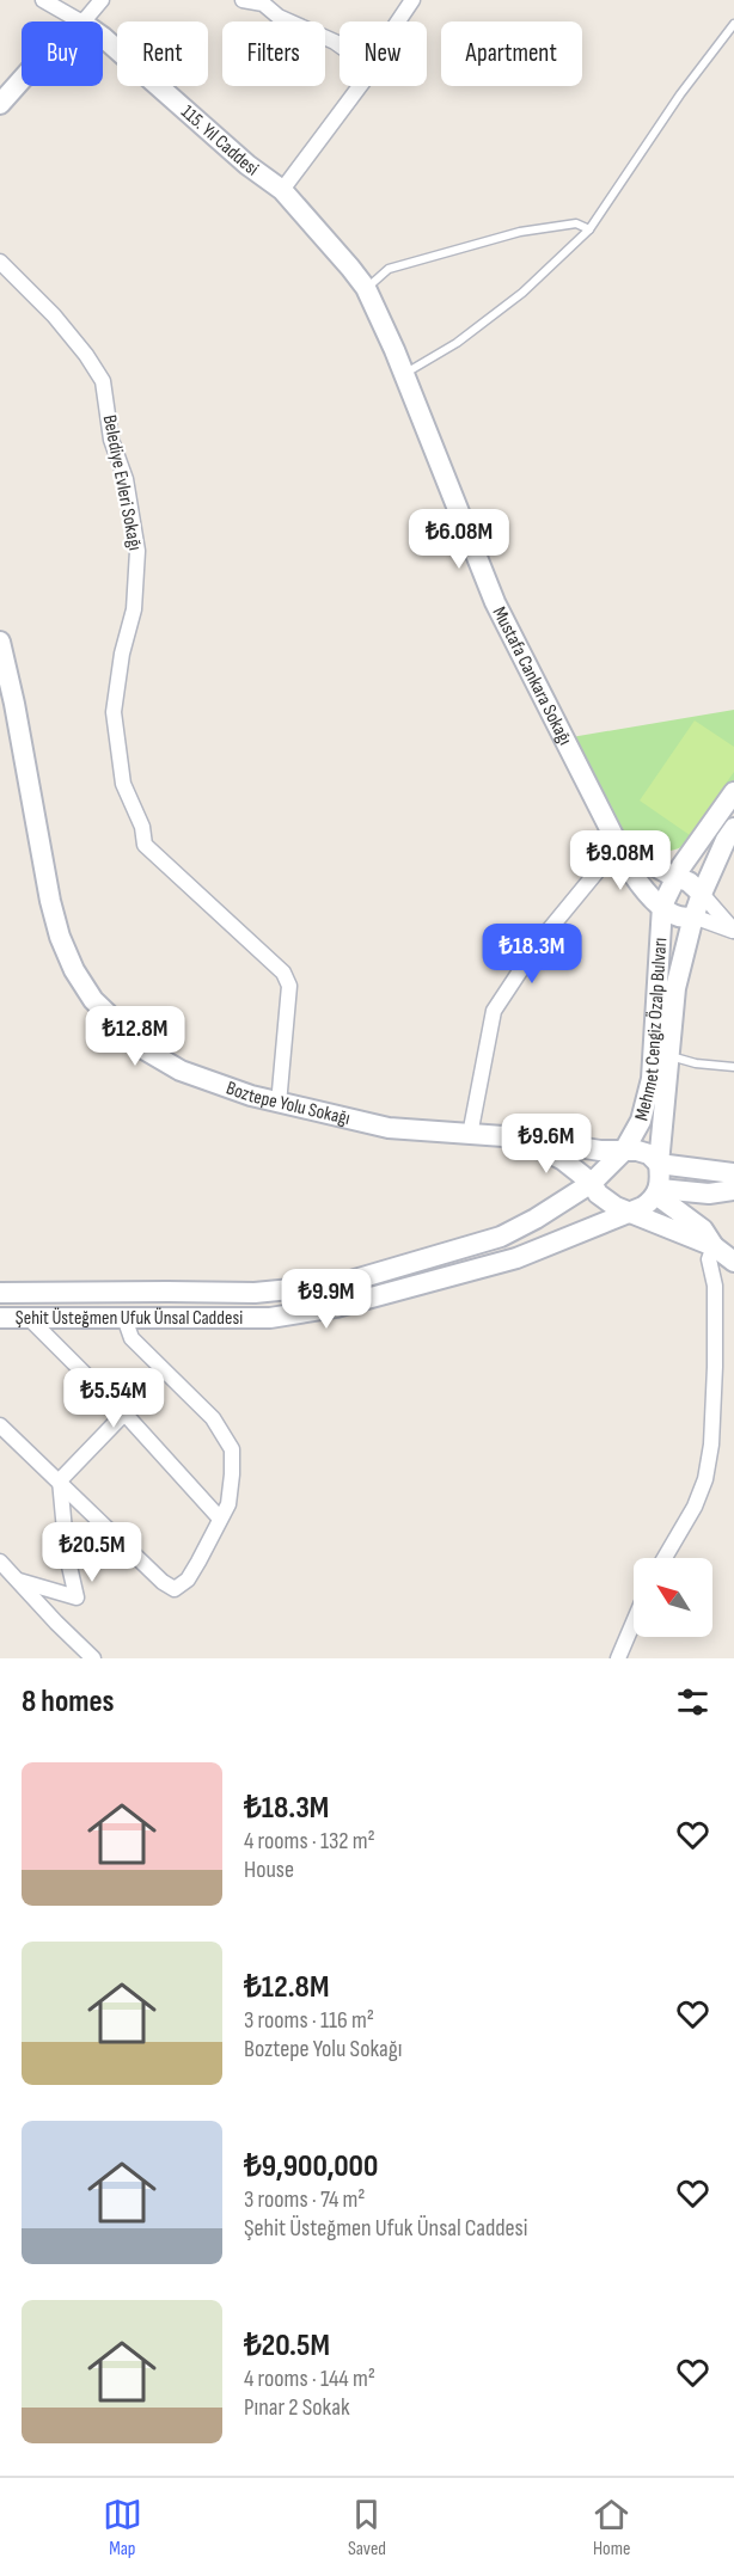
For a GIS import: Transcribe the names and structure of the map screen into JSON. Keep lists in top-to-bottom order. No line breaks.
{"streets":{"street":["115. Yıl Caddesi","Belediye Evleri Sokağı","Mustafa Cankara Sokağı","Mehmet Cengiz Özalp Bulvarı","Boztepe Yolu Sokağı","Şehit Üsteğmen Ufuk Ünsal Caddesi"]},"crossings":[["115. Yıl Caddesi","Mustafa Cankara Sokağı"],["Belediye Evleri Sokağı","Boztepe Yolu Sokağı"],["Mustafa Cankara Sokağı","Mehmet Cengiz Özalp Bulvarı"],["Mehmet Cengiz Özalp Bulvarı","Boztepe Yolu Sokağı"],["Mehmet Cengiz Özalp Bulvarı","Şehit Üsteğmen Ufuk Ünsal Caddesi"],["Boztepe Yolu Sokağı","Şehit Üsteğmen Ufuk Ünsal Caddesi"]],"north":"top left","page":{"chip":["Buy","Rent","Filters","New","Apartment"],"price":["₺6.08M","₺9.08M","₺18.3M","₺12.8M","₺9.6M","₺9.9M","₺5.54M","₺20.5M"],"heading":"8 homes","list":[{"name":"₺18.3M","note":"4 rooms · 132 m² · House"},{"name":"₺12.8M","note":"3 rooms · 116 m² · Boztepe Yolu Sokağı"},{"name":"₺9,900,000","note":"3 rooms · 74 m² · Şehit Üsteğmen Ufuk Ünsal Caddesi"},{"name":"₺20.5M","note":"4 rooms · 144 m² · Pınar 2 Sokak"}],"tabs":["Map","Saved","Home"]}}
